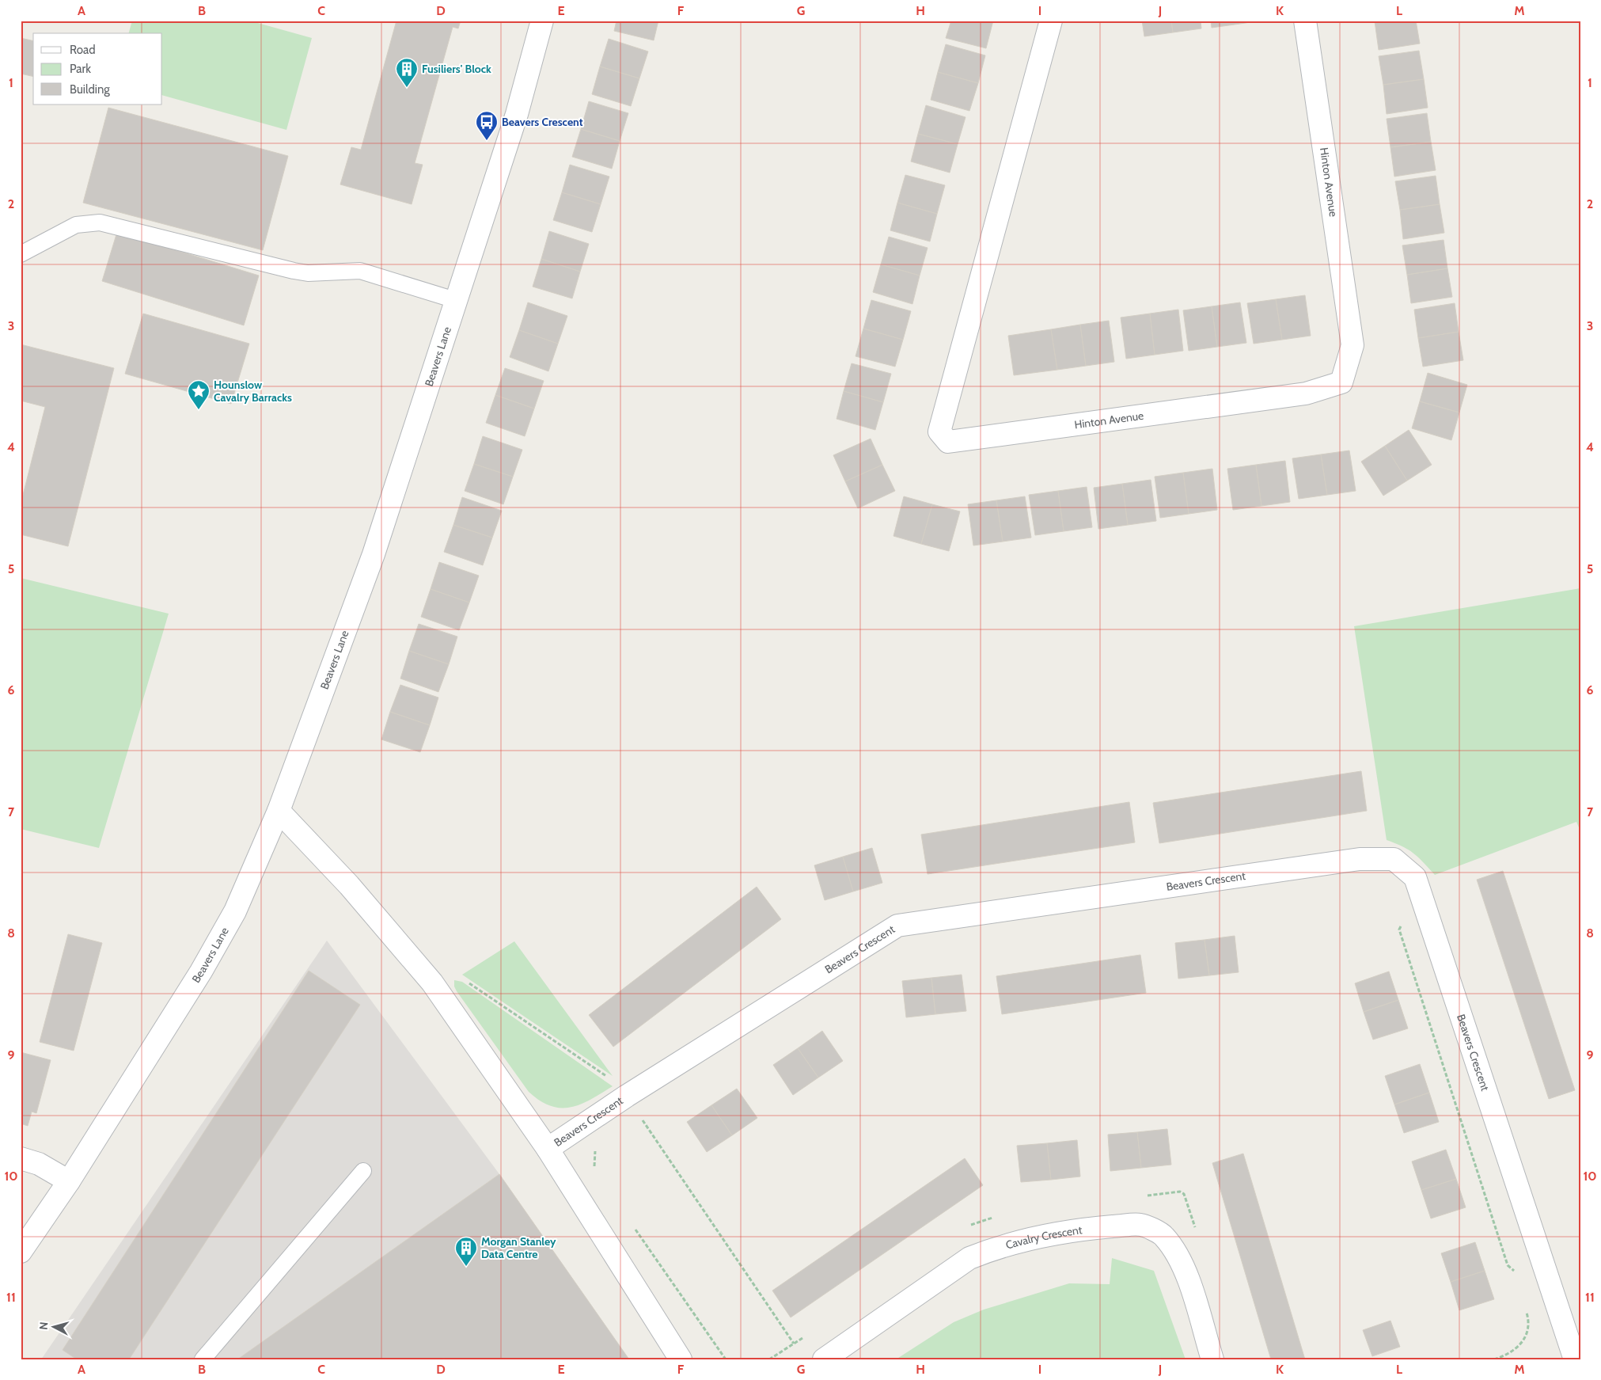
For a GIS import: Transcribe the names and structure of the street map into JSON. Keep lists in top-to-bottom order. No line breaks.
{"streets":{"street":["Hinton Avenue","Beavers Lane","Beavers Crescent","Cavalry Crescent"]},"places":{"building":["Fusiliers' Block","Morgan Stanley Data Centre"],"bus stop":["Beavers Crescent"],"place":["Hounslow Cavalry Barracks"]},"legend":["Road","Park","Building"],"north":"left","grid":{"columns":["A","B","C","D","E","F","G","H","I","J","K","L","M"],"rows":["1","2","3","4","5","6","7","8","9","10","11"]}}
